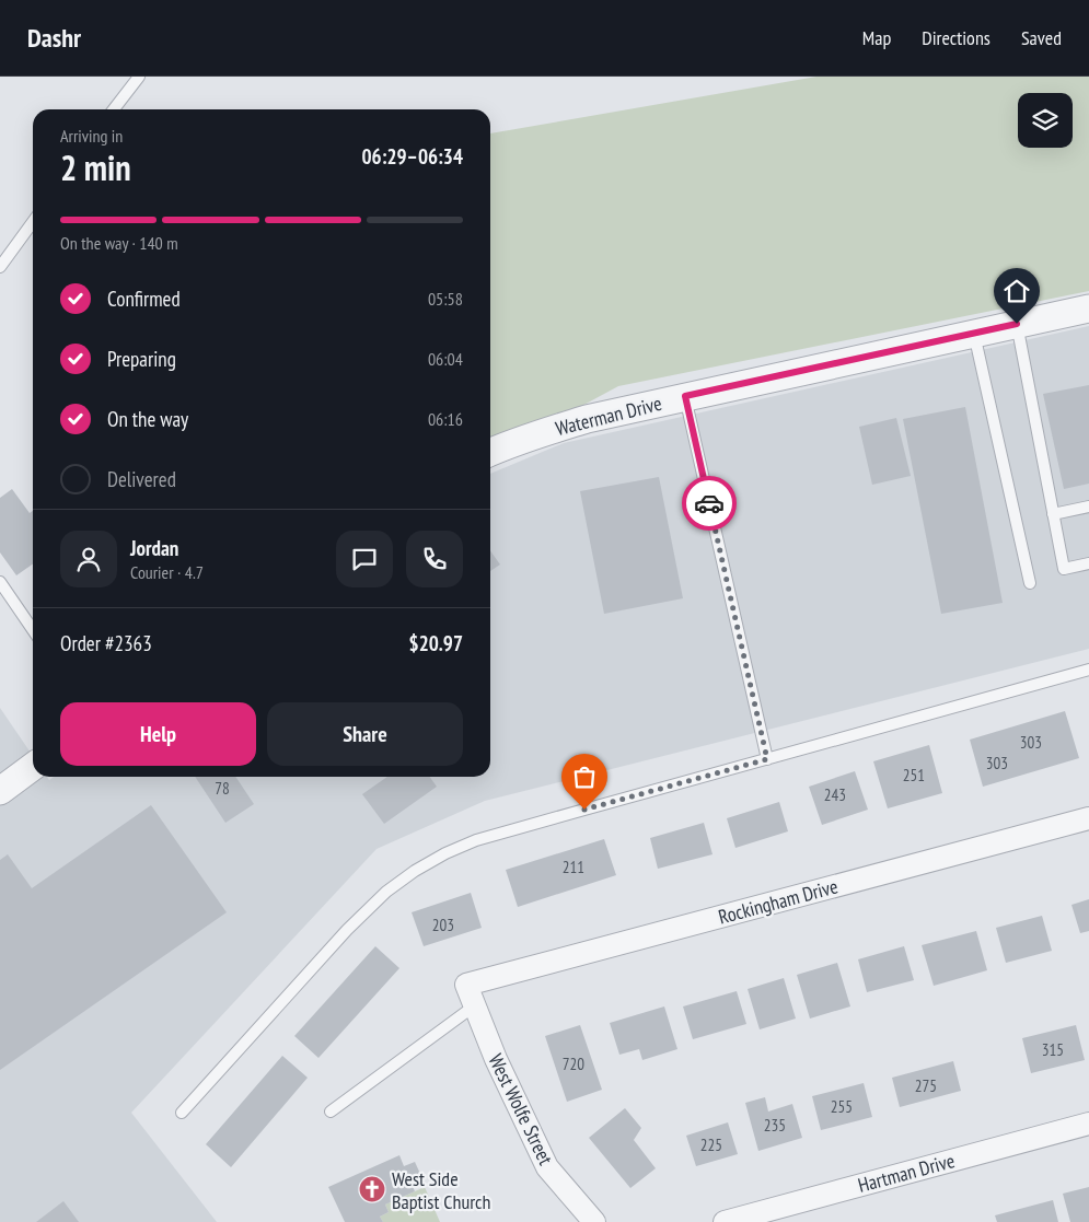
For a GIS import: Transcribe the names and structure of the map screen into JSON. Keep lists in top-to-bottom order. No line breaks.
{"streets":{"street":["Waterman Drive","Rockingham Drive","West Wolfe Street","Hartman Drive"]},"crossings":[["Rockingham Drive","West Wolfe Street"]],"places":{"church":["West Side Baptist Church"]},"house_numbers":["303","303","251","78","243","211","203","315","720","275","255","235","225"],"page":{"header":"Dashr","nav":["Map","Directions","Saved"],"heading":["2 min","Arriving in","06:29–06:34"],"panel":["Jordan","Courier · 4.7","Order #2363","$20.97"],"bar":"On the way · 140 m","list":[["Confirmed","05:58"],["Preparing","06:04"],["On the way","06:16"],"Delivered"],"buttons":["Help","Share"]}}
